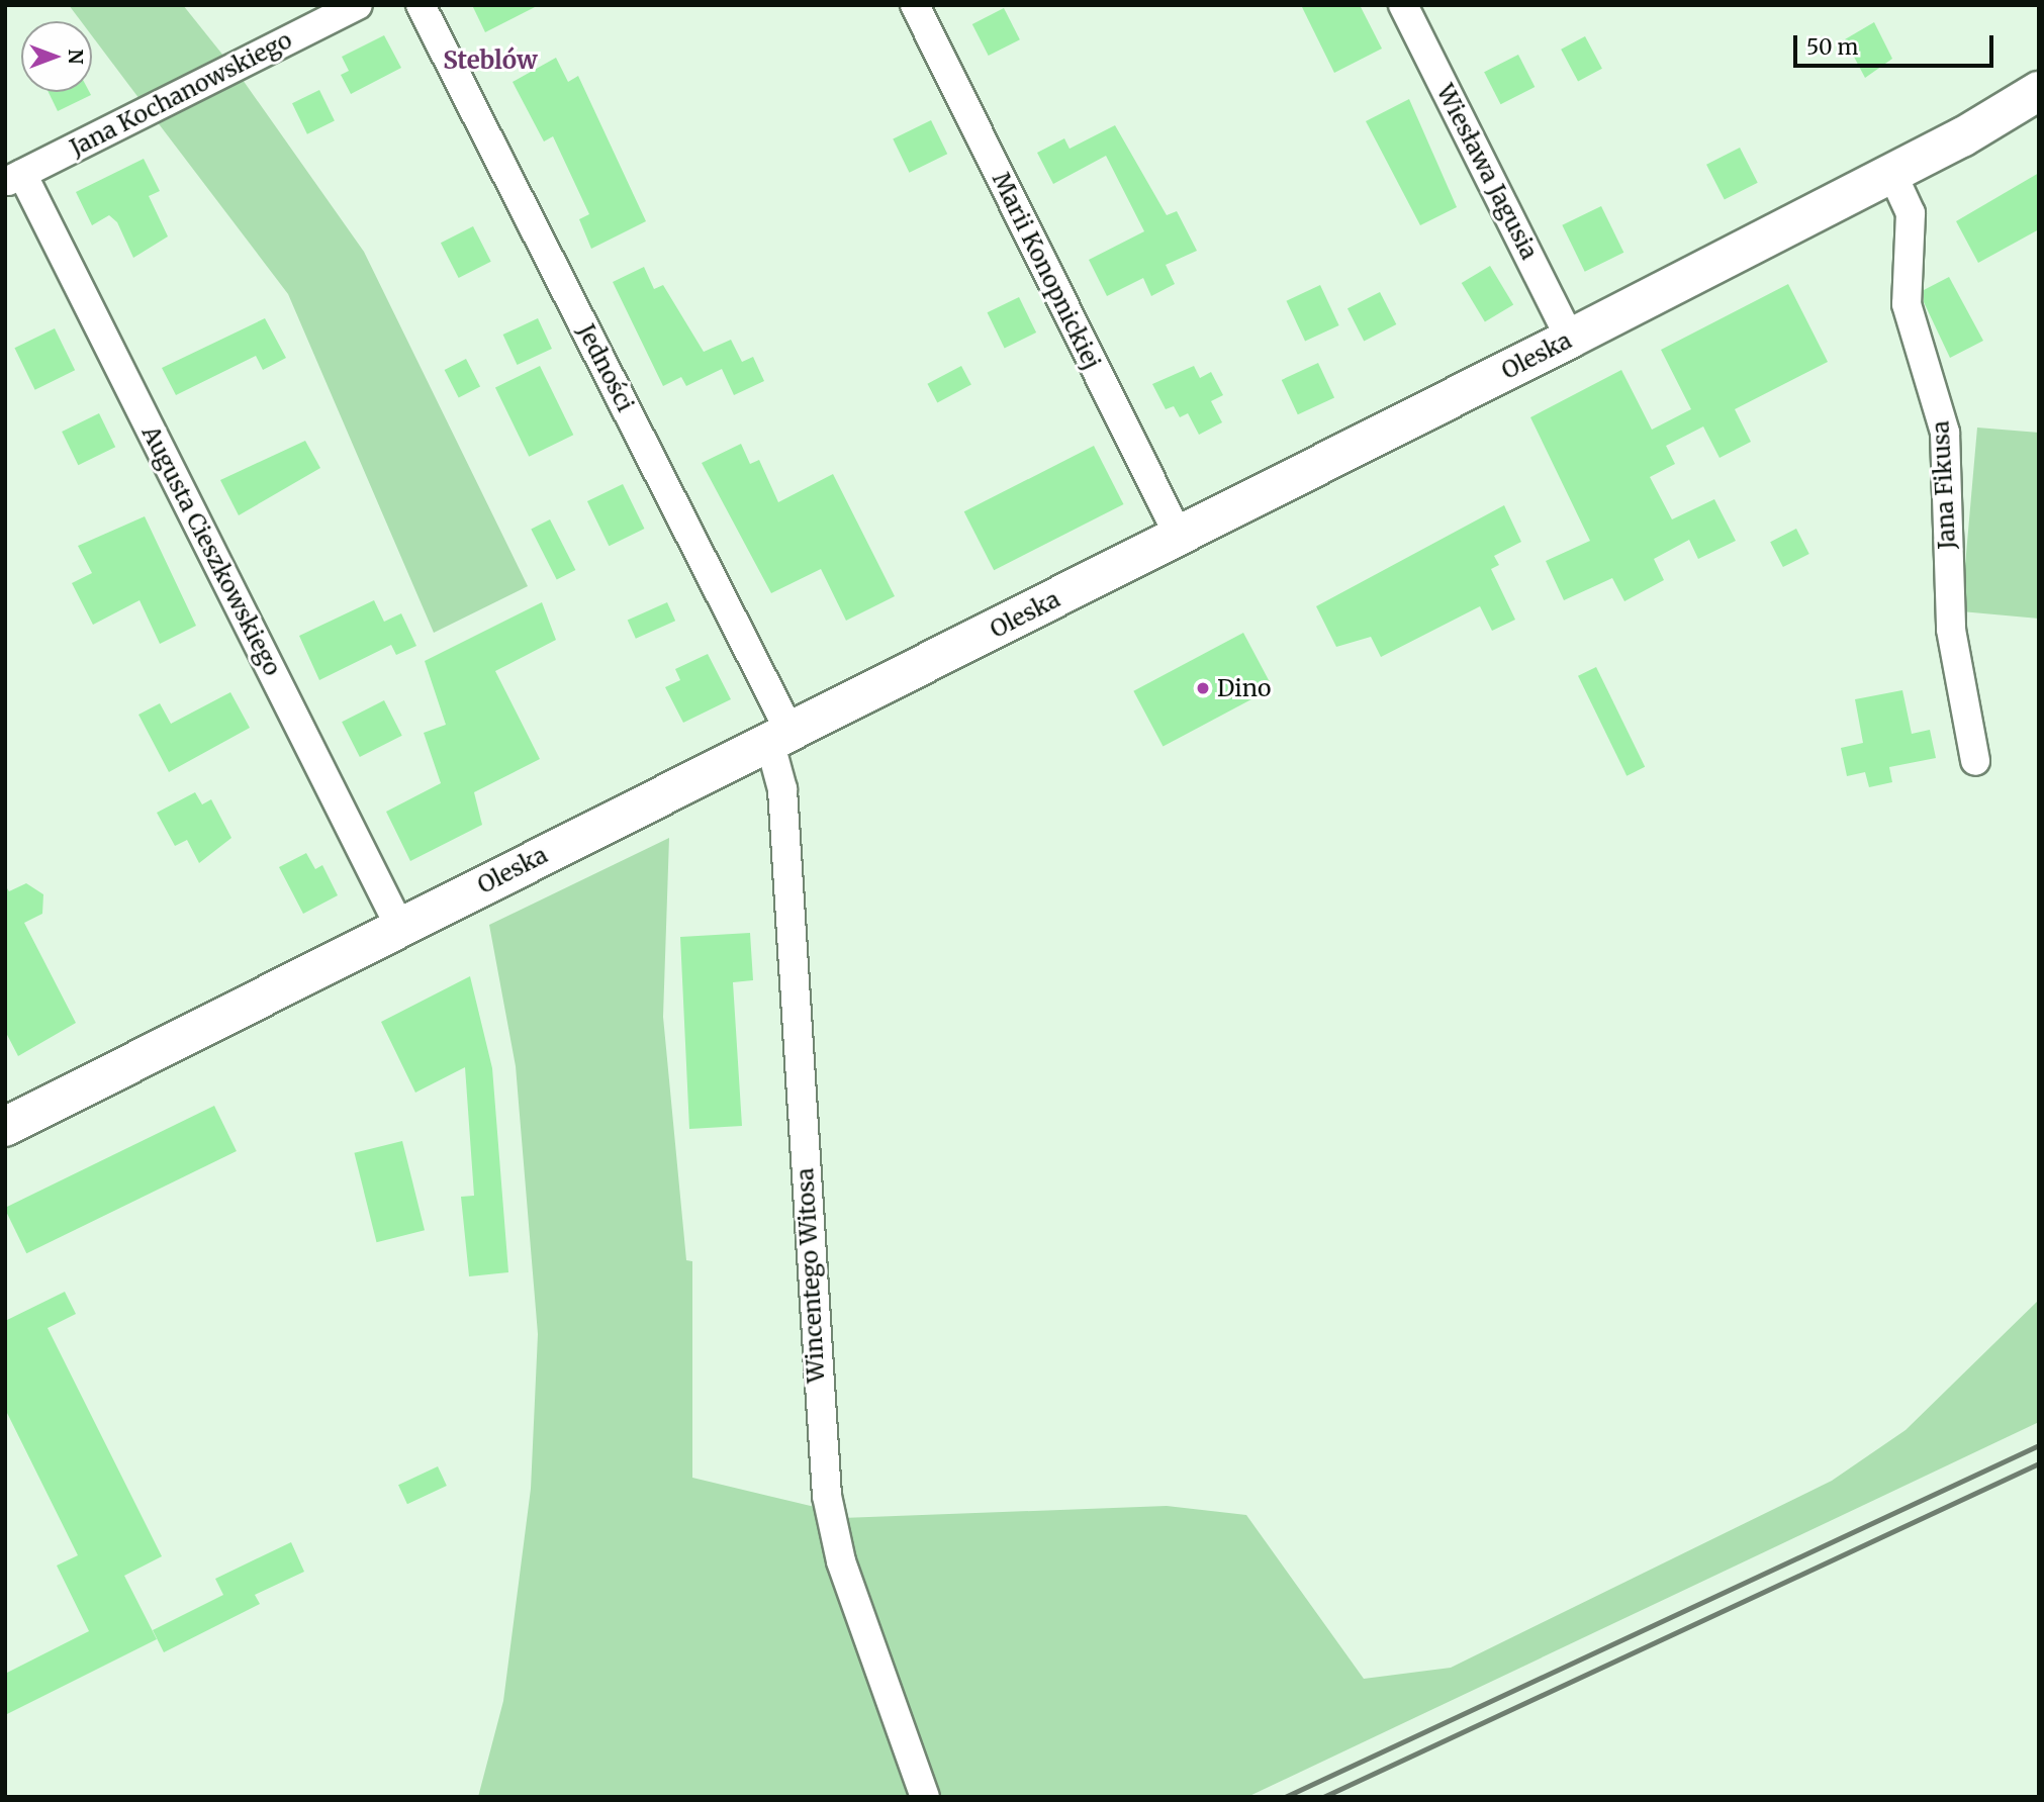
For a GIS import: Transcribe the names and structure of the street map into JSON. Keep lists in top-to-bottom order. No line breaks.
{"streets":{"street":["Jana Kochanowskiego","Wiesława Jagusia","Marii Konopnickiej","Oleska","Jedności","Jana Fikusa","Augusta Cieszkowskiego","Wincentego Witosa"]},"crossings":[["Jana Kochanowskiego","Augusta Cieszkowskiego"],["Wiesława Jagusia","Oleska"],["Marii Konopnickiej","Oleska"],["Oleska","Jedności"],["Oleska","Jana Fikusa"],["Oleska","Augusta Cieszkowskiego"],["Oleska","Wincentego Witosa"],["Jedności","Wincentego Witosa"]],"districts":["Steblów"],"places":["Dino"],"scale_bar":"50 m","north":"right"}
